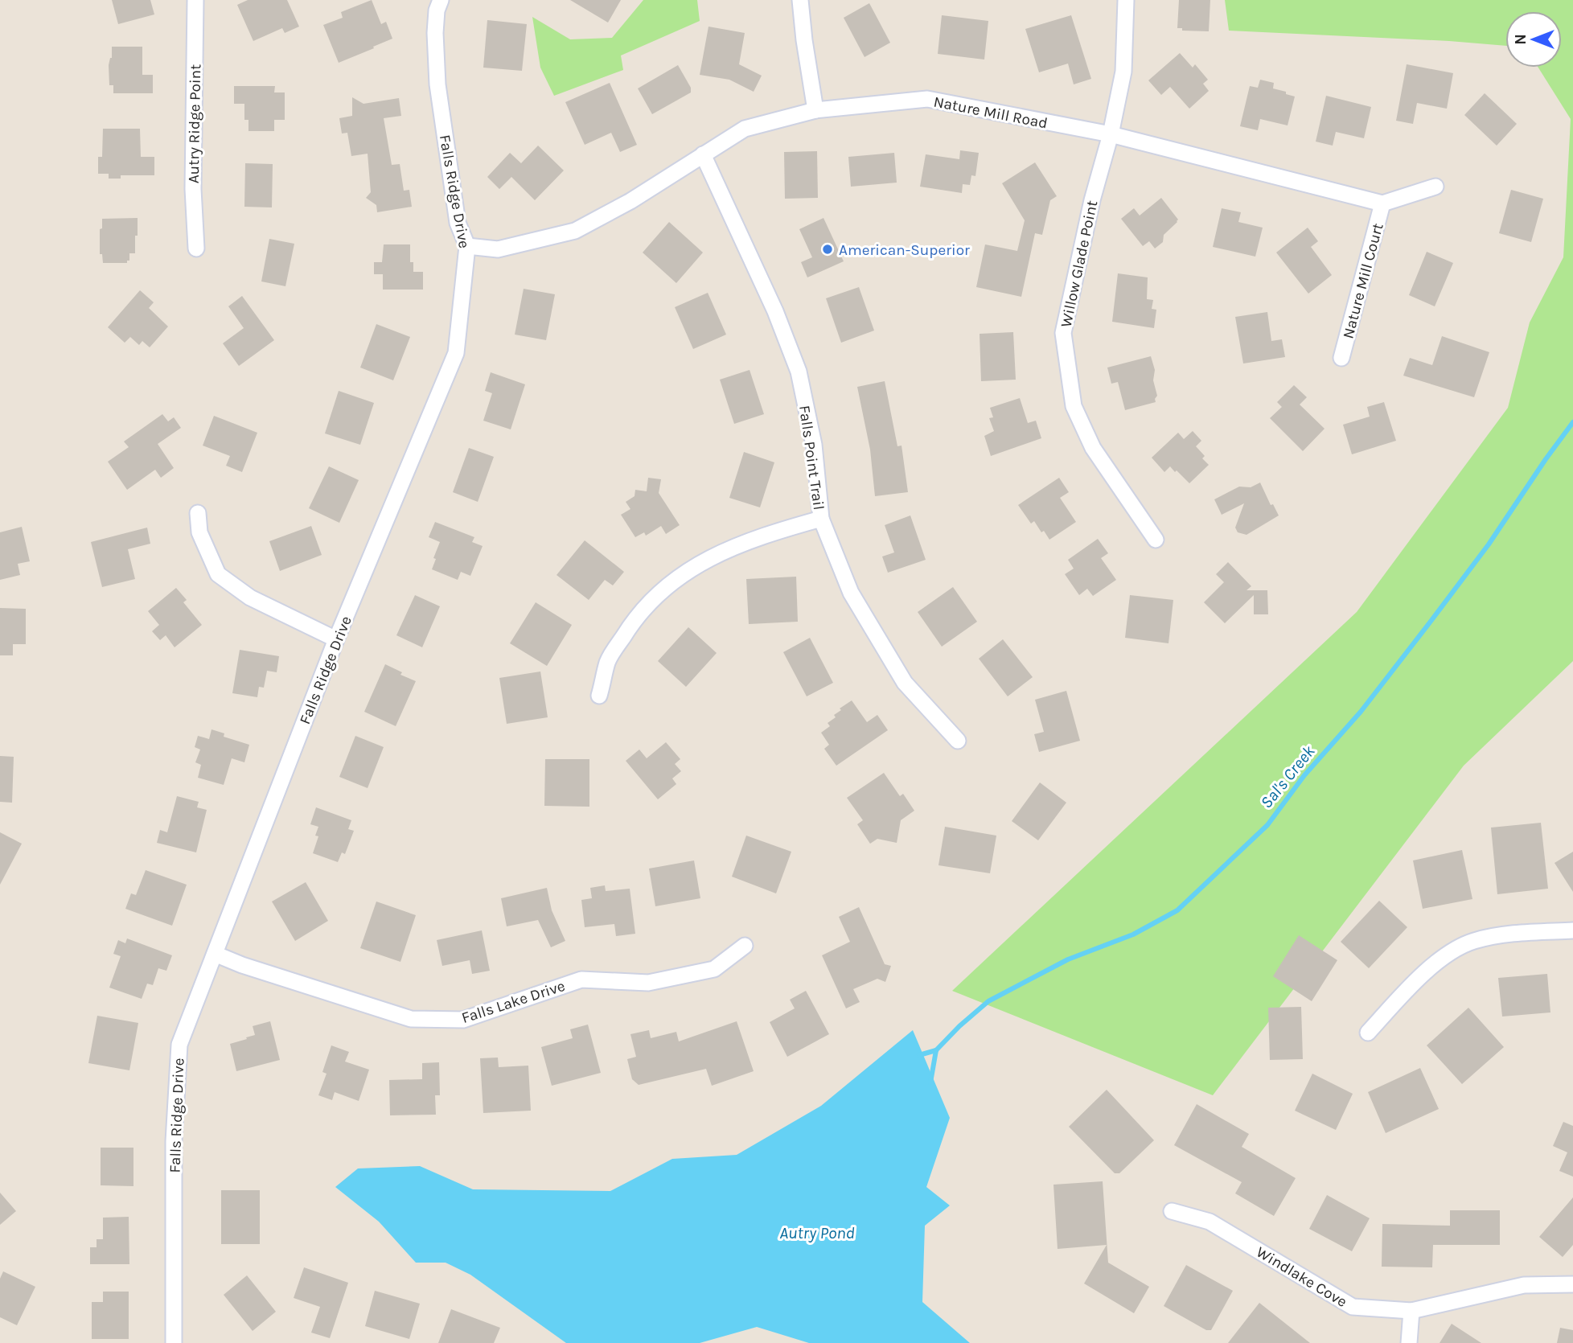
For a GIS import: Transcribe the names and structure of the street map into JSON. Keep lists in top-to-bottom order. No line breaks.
{"streets":{"street":["Nature Mill Road","Autry Ridge Point","Falls Ridge Drive","Willow Glade Point","Nature Mill Court","Falls Point Trail","Falls Lake Drive","Windlake Cove"]},"crossings":[["Nature Mill Road","Falls Ridge Drive"],["Nature Mill Road","Willow Glade Point"],["Nature Mill Road","Nature Mill Court"],["Nature Mill Road","Falls Point Trail"],["Falls Ridge Drive","Falls Lake Drive"]],"water":["Sal's Creek","Autry Pond"],"places":["American-Superior"],"north":"left"}
